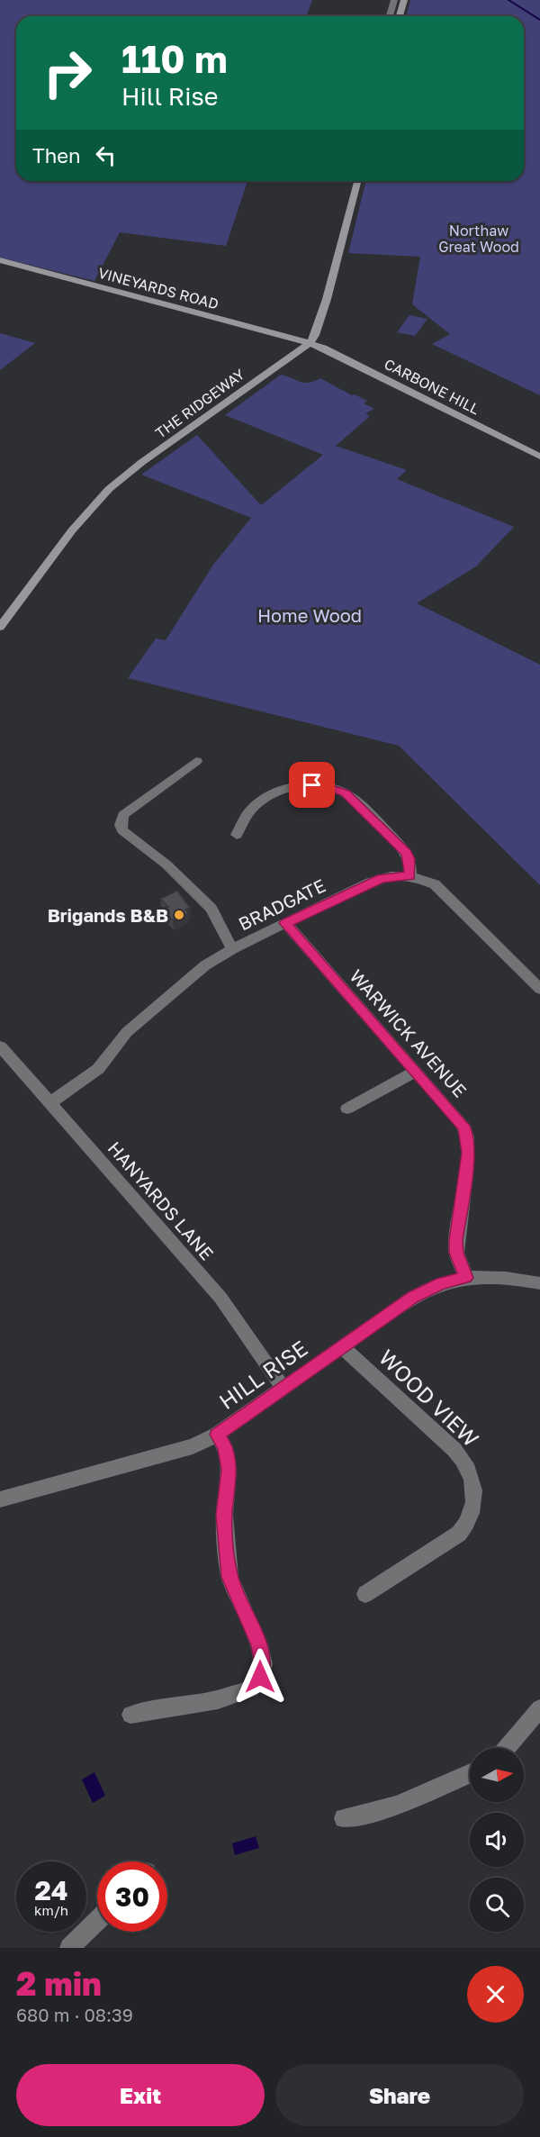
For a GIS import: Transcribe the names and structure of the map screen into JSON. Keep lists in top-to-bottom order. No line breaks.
{"streets":{"street":["VINEYARDS ROAD","CARBONE HILL","THE RIDGEWAY","BRADGATE","WARWICK AVENUE","HANYARDS LANE","HILL RISE","WOOD VIEW"]},"crossings":[["VINEYARDS ROAD","CARBONE HILL"],["VINEYARDS ROAD","THE RIDGEWAY"],["CARBONE HILL","THE RIDGEWAY"],["BRADGATE","WARWICK AVENUE"],["BRADGATE","HANYARDS LANE"],["WARWICK AVENUE","HILL RISE"],["HANYARDS LANE","HILL RISE"],["HILL RISE","WOOD VIEW"]],"parks":["Northaw Great Wood","Home Wood"],"places":["Brigands B&B"],"north":"right","page":{"turn":["110 m","Hill Rise"],"then":"Then","speed":"24 km/h","limit":"30","heading":["2 min","680 m · 08:39"],"buttons":["Exit","Share"]}}
